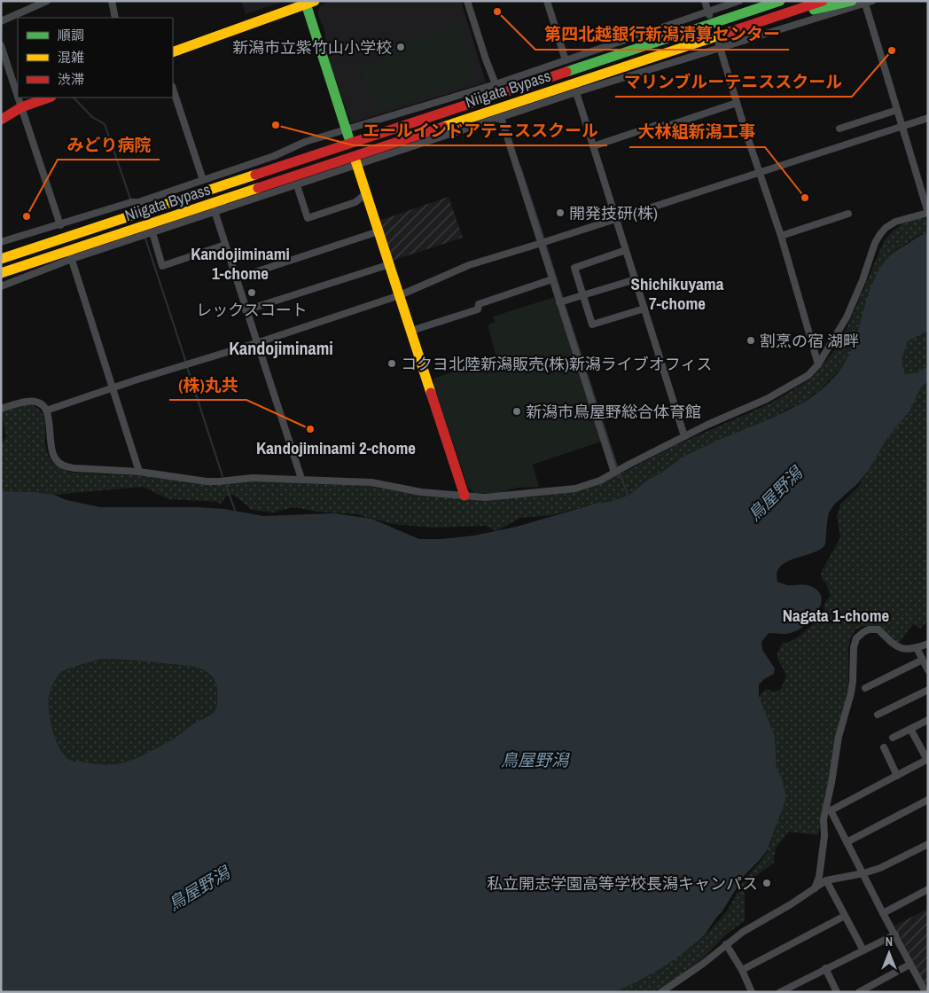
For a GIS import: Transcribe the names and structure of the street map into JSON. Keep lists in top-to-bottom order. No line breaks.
{"streets":{"main road":["Niigata Bypass"]},"districts":["Kandojiminami 1-chome","Shichikuyama 7-chome","Kandojiminami","Kandojiminami 2-chome","Nagata 1-chome"],"water":["鳥屋野潟"],"places":["第四北越銀行新潟清算センター","新潟市立紫竹山小学校","マリンブルーテニススクール","エールインドアテニススクール","大林組新潟工事","開発技研(株)","みどり病院","レックスコート","割烹の宿 湖畔","コクヨ北陸新潟販売(株)新潟ライブオフィス","新潟市鳥屋野総合体育館","(株)丸共","私立開志学園高等学校長潟キャンパス"],"legend":["順調","混雑","渋滞"],"north":"top"}
